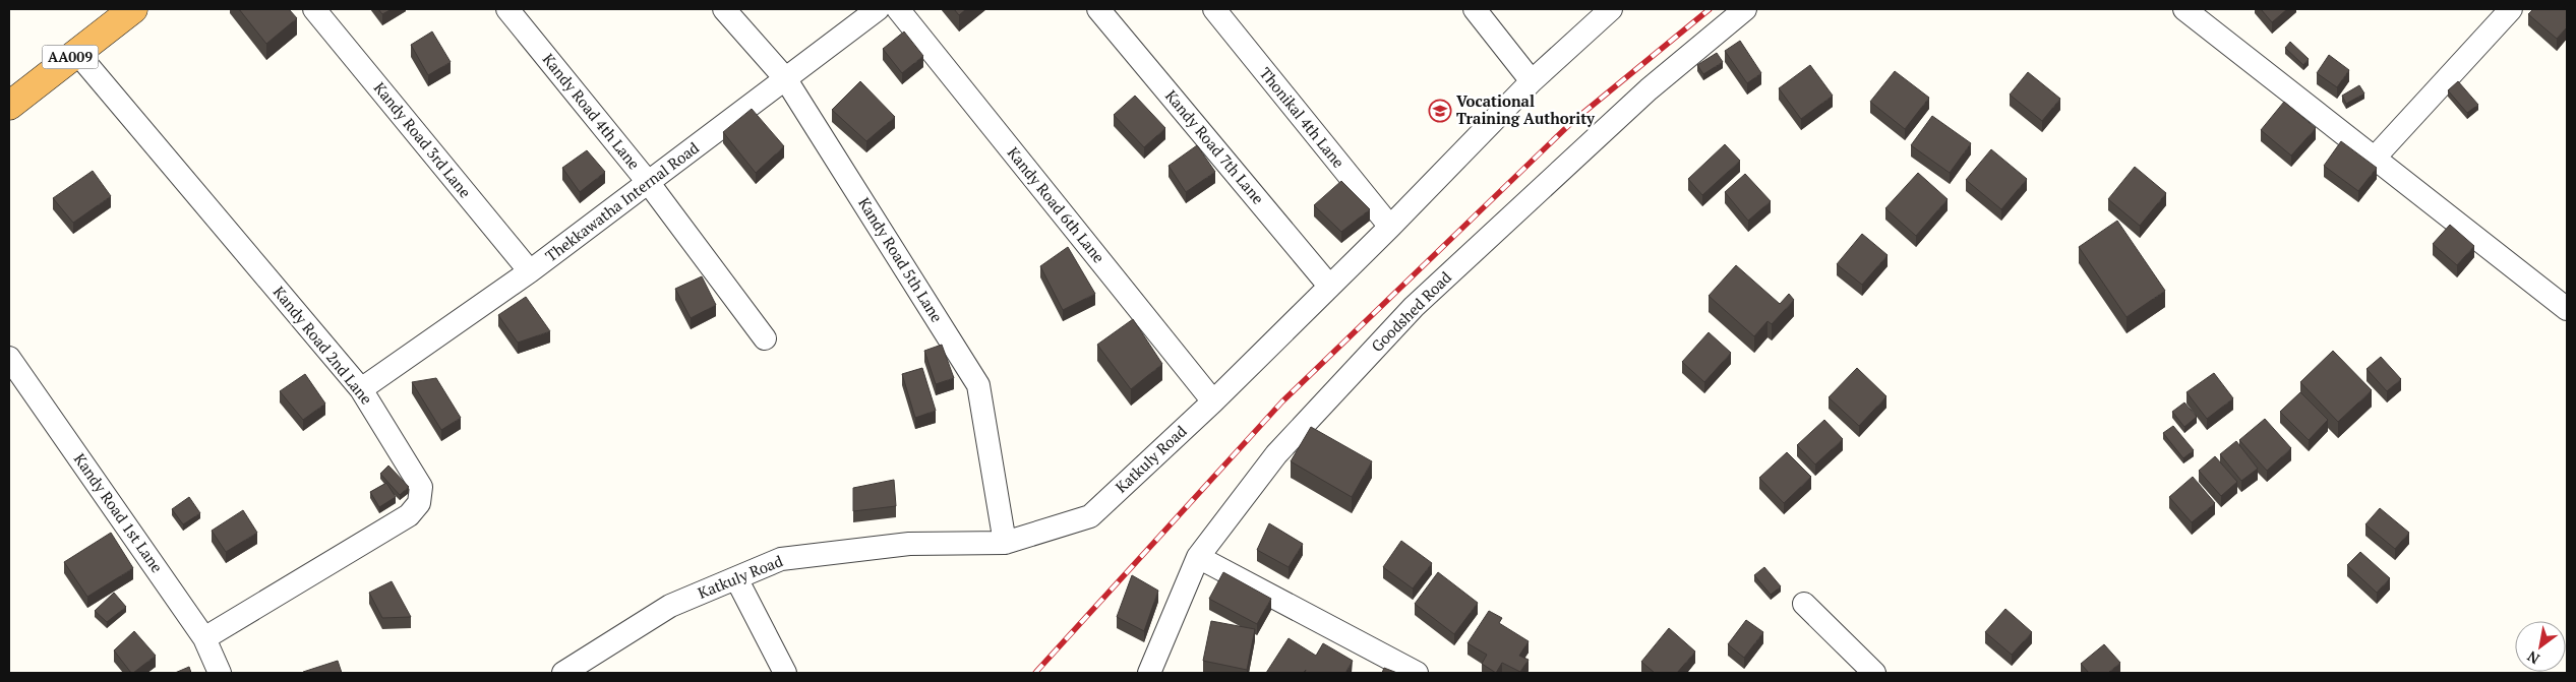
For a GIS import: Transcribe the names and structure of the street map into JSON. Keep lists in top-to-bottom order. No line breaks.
{"streets":{"highway":["AA009"],"street":["Kandy Road 4th Lane","Thonikal 4th Lane","Kandy Road 3rd Lane","Kandy Road 7th Lane","Thekkawatha Internal Road","Kandy Road 6th Lane","Kandy Road 5th Lane","Goodshed Road","Kandy Road 2nd Lane","Katkuly Road","Kandy Road 1st Lane"]},"crossings":[["AA009","Kandy Road 2nd Lane"],["Kandy Road 4th Lane","Thekkawatha Internal Road"],["Thonikal 4th Lane","Katkuly Road"],["Kandy Road 3rd Lane","Thekkawatha Internal Road"],["Kandy Road 7th Lane","Katkuly Road"],["Thekkawatha Internal Road","Kandy Road 5th Lane"],["Thekkawatha Internal Road","Kandy Road 2nd Lane"],["Kandy Road 6th Lane","Katkuly Road"],["Kandy Road 5th Lane","Katkuly Road"],["Kandy Road 2nd Lane","Kandy Road 1st Lane"]],"places":{"school or university":["Vocational Training Authority"]},"north":"bottom left"}
